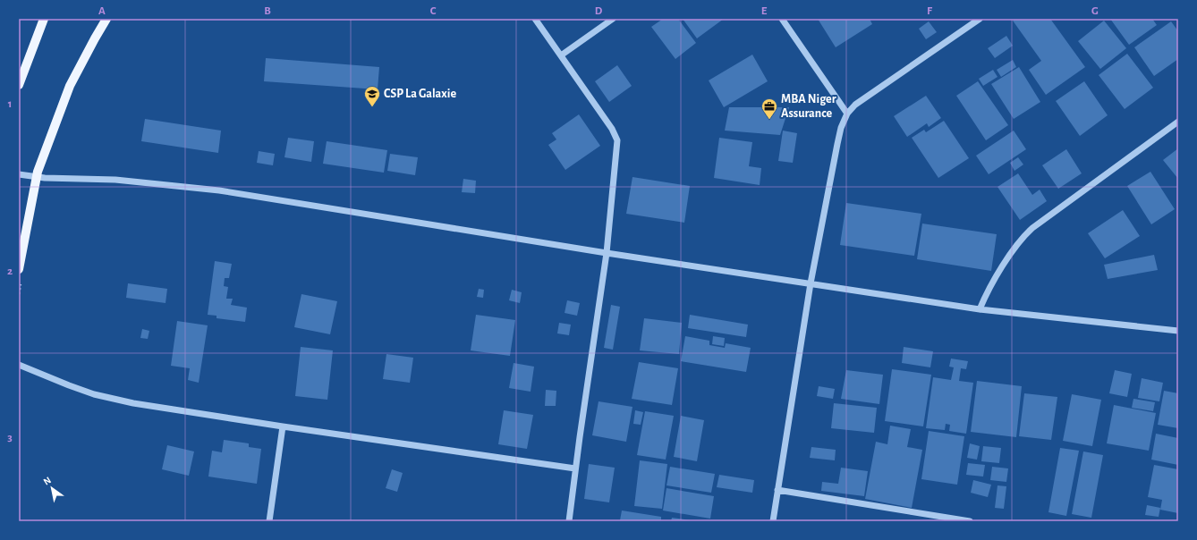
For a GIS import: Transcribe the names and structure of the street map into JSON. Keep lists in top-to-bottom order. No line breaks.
{"places":{"school or university":["CSP La Galaxie"],"office":["MBA Niger Assurance"]},"north":"top left","grid":{"columns":["A","B","C","D","E","F","G"],"rows":["1","2","3"]}}
